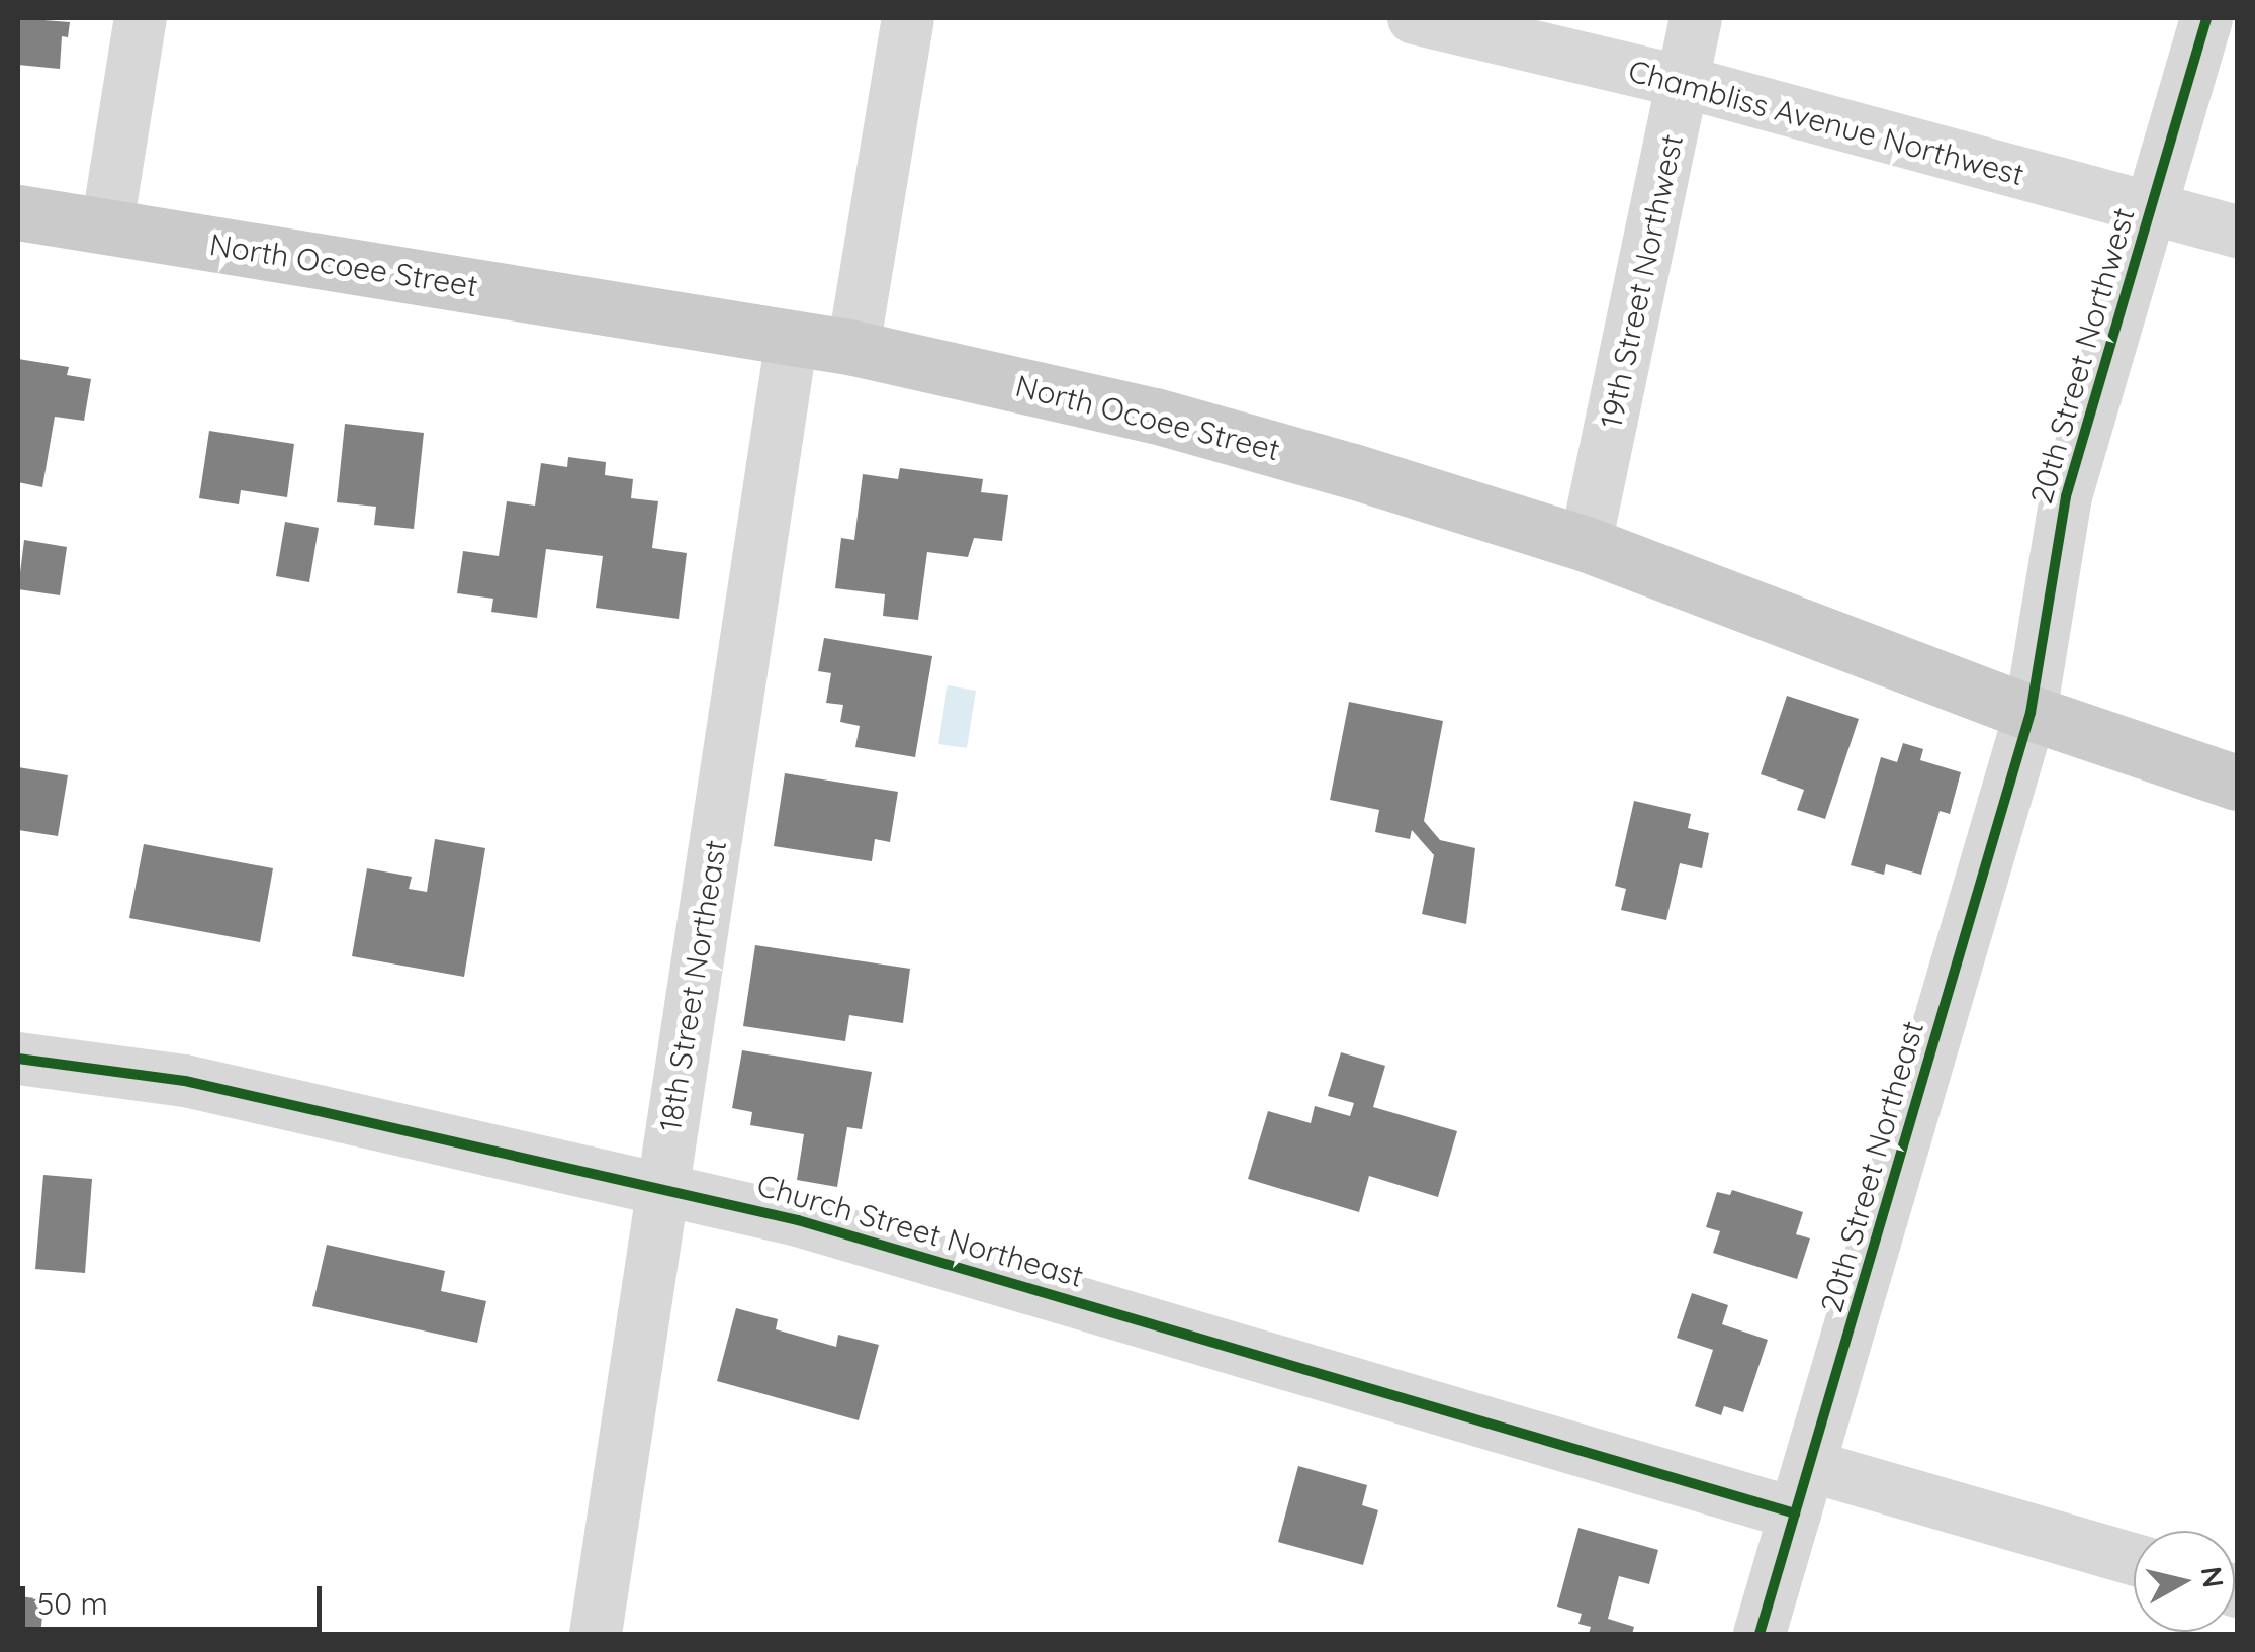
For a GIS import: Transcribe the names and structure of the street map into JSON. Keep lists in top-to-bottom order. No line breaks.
{"streets":{"main road":["North Ocoee Street"],"street":["Chambliss Avenue Northwest","19th Street Northwest","20th Street Northwest","18th Street Northeast","20th Street Northeast","Church Street Northeast"]},"crossings":[["Chambliss Avenue Northwest","19th Street Northwest"],["Chambliss Avenue Northwest","20th Street Northwest"],["North Ocoee Street","19th Street Northwest"],["North Ocoee Street","20th Street Northwest"],["North Ocoee Street","18th Street Northeast"],["North Ocoee Street","20th Street Northeast"],["20th Street Northwest","20th Street Northeast"],["18th Street Northeast","Church Street Northeast"],["20th Street Northeast","Church Street Northeast"]],"scale_bar":"50 m","north":"right"}
